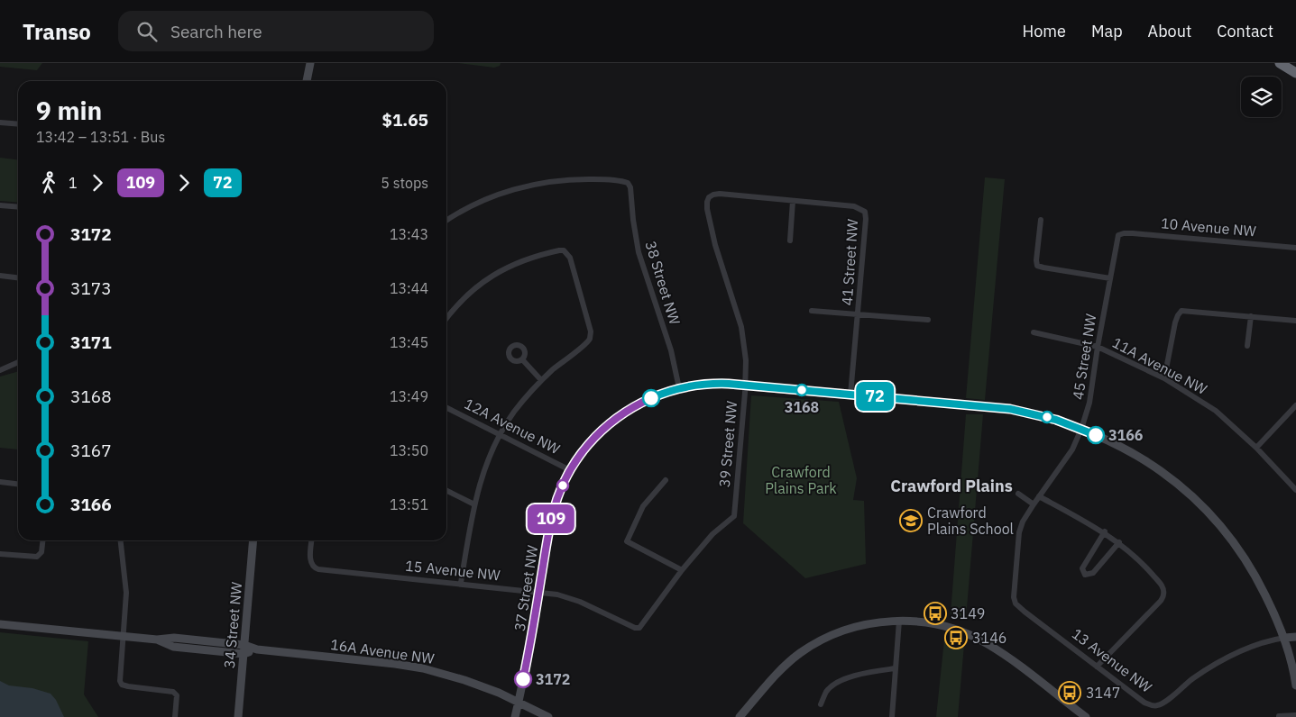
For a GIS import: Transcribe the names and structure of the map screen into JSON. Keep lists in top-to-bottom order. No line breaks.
{"streets":{"street":["10 Avenue NW","41 Street NW","38 Street NW","45 Street NW","11A Avenue NW","12A Avenue NW","39 Street NW","15 Avenue NW","37 Street NW","34 Street NW","16A Avenue NW","13 Avenue NW"]},"crossings":[["10 Avenue NW","45 Street NW"],["41 Street NW","39 Street NW"],["41 Street NW","37 Street NW"],["38 Street NW","37 Street NW"],["45 Street NW","11A Avenue NW"],["45 Street NW","37 Street NW"],["45 Street NW","13 Avenue NW"],["12A Avenue NW","37 Street NW"],["39 Street NW","15 Avenue NW"],["39 Street NW","37 Street NW"],["15 Avenue NW","37 Street NW"],["37 Street NW","16A Avenue NW"],["37 Street NW","13 Avenue NW"],["34 Street NW","16A Avenue NW"]],"districts":["Crawford Plains"],"parks":["Crawford Plains Park"],"places":{"other":["3168","3166","3172"],"school or university":["Crawford Plains School"],"bus stop":["3149","3146","3147"]},"lines":["bus line 72","bus line 109"],"page":{"header":"Transo","search":"Search here","nav":["Home","Map","About","Contact"],"on_map":["109","72"],"heading":["9 min","13:42 – 13:51 · Bus","$1.65"],"legs":["1","109","72","5 stops"],"list":[{"name":"3172","value":"13:43"},{"name":"3173","value":"13:44"},{"name":"3171","value":"13:45"},{"name":"3168","value":"13:49"},{"name":"3167","value":"13:50"},{"name":"3166","value":"13:51"}]}}
